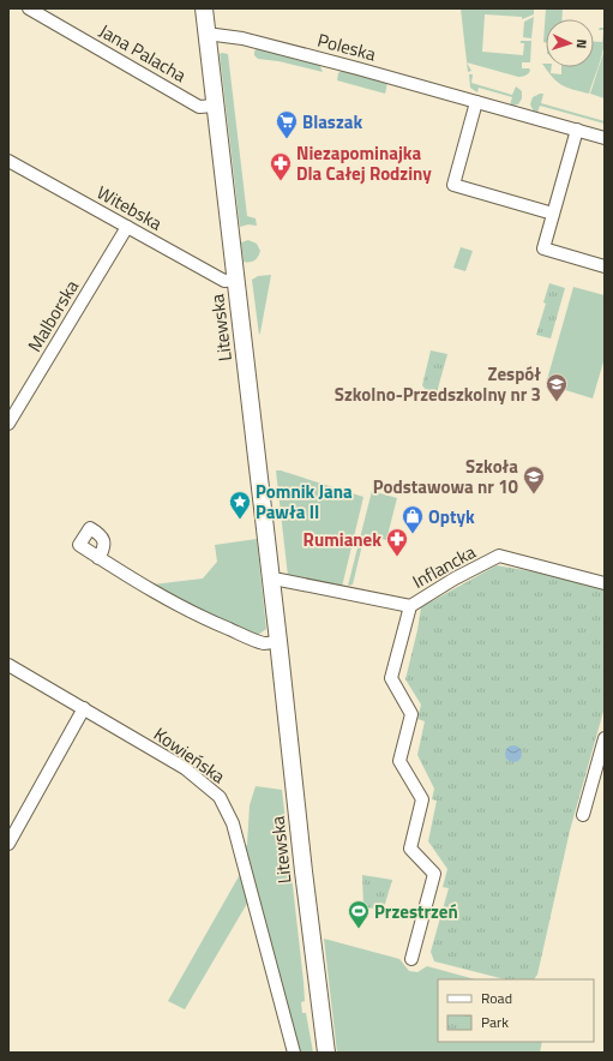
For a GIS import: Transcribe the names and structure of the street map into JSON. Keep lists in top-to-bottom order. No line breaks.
{"streets":{"street":["Poleska","Jana Palacha","Witebska","Malborska","Litewska","Inflancka","Kowieńska"]},"crossings":[["Poleska","Litewska"],["Jana Palacha","Litewska"],["Witebska","Malborska"],["Witebska","Litewska"],["Litewska","Inflancka"]],"places":{"supermarket":["Blaszak"],"pharmacy":["Niezapominajka Dla Całej Rodziny","Rumianek"],"school or university":["Zespół Szkolno-Przedszkolny nr 3","Szkoła Podstawowa nr 10"],"place":["Pomnik Jana Pawła II"],"shop":["Optyk"],"sports":["Przestrzeń"]},"legend":["Road","Park"],"north":"right"}
